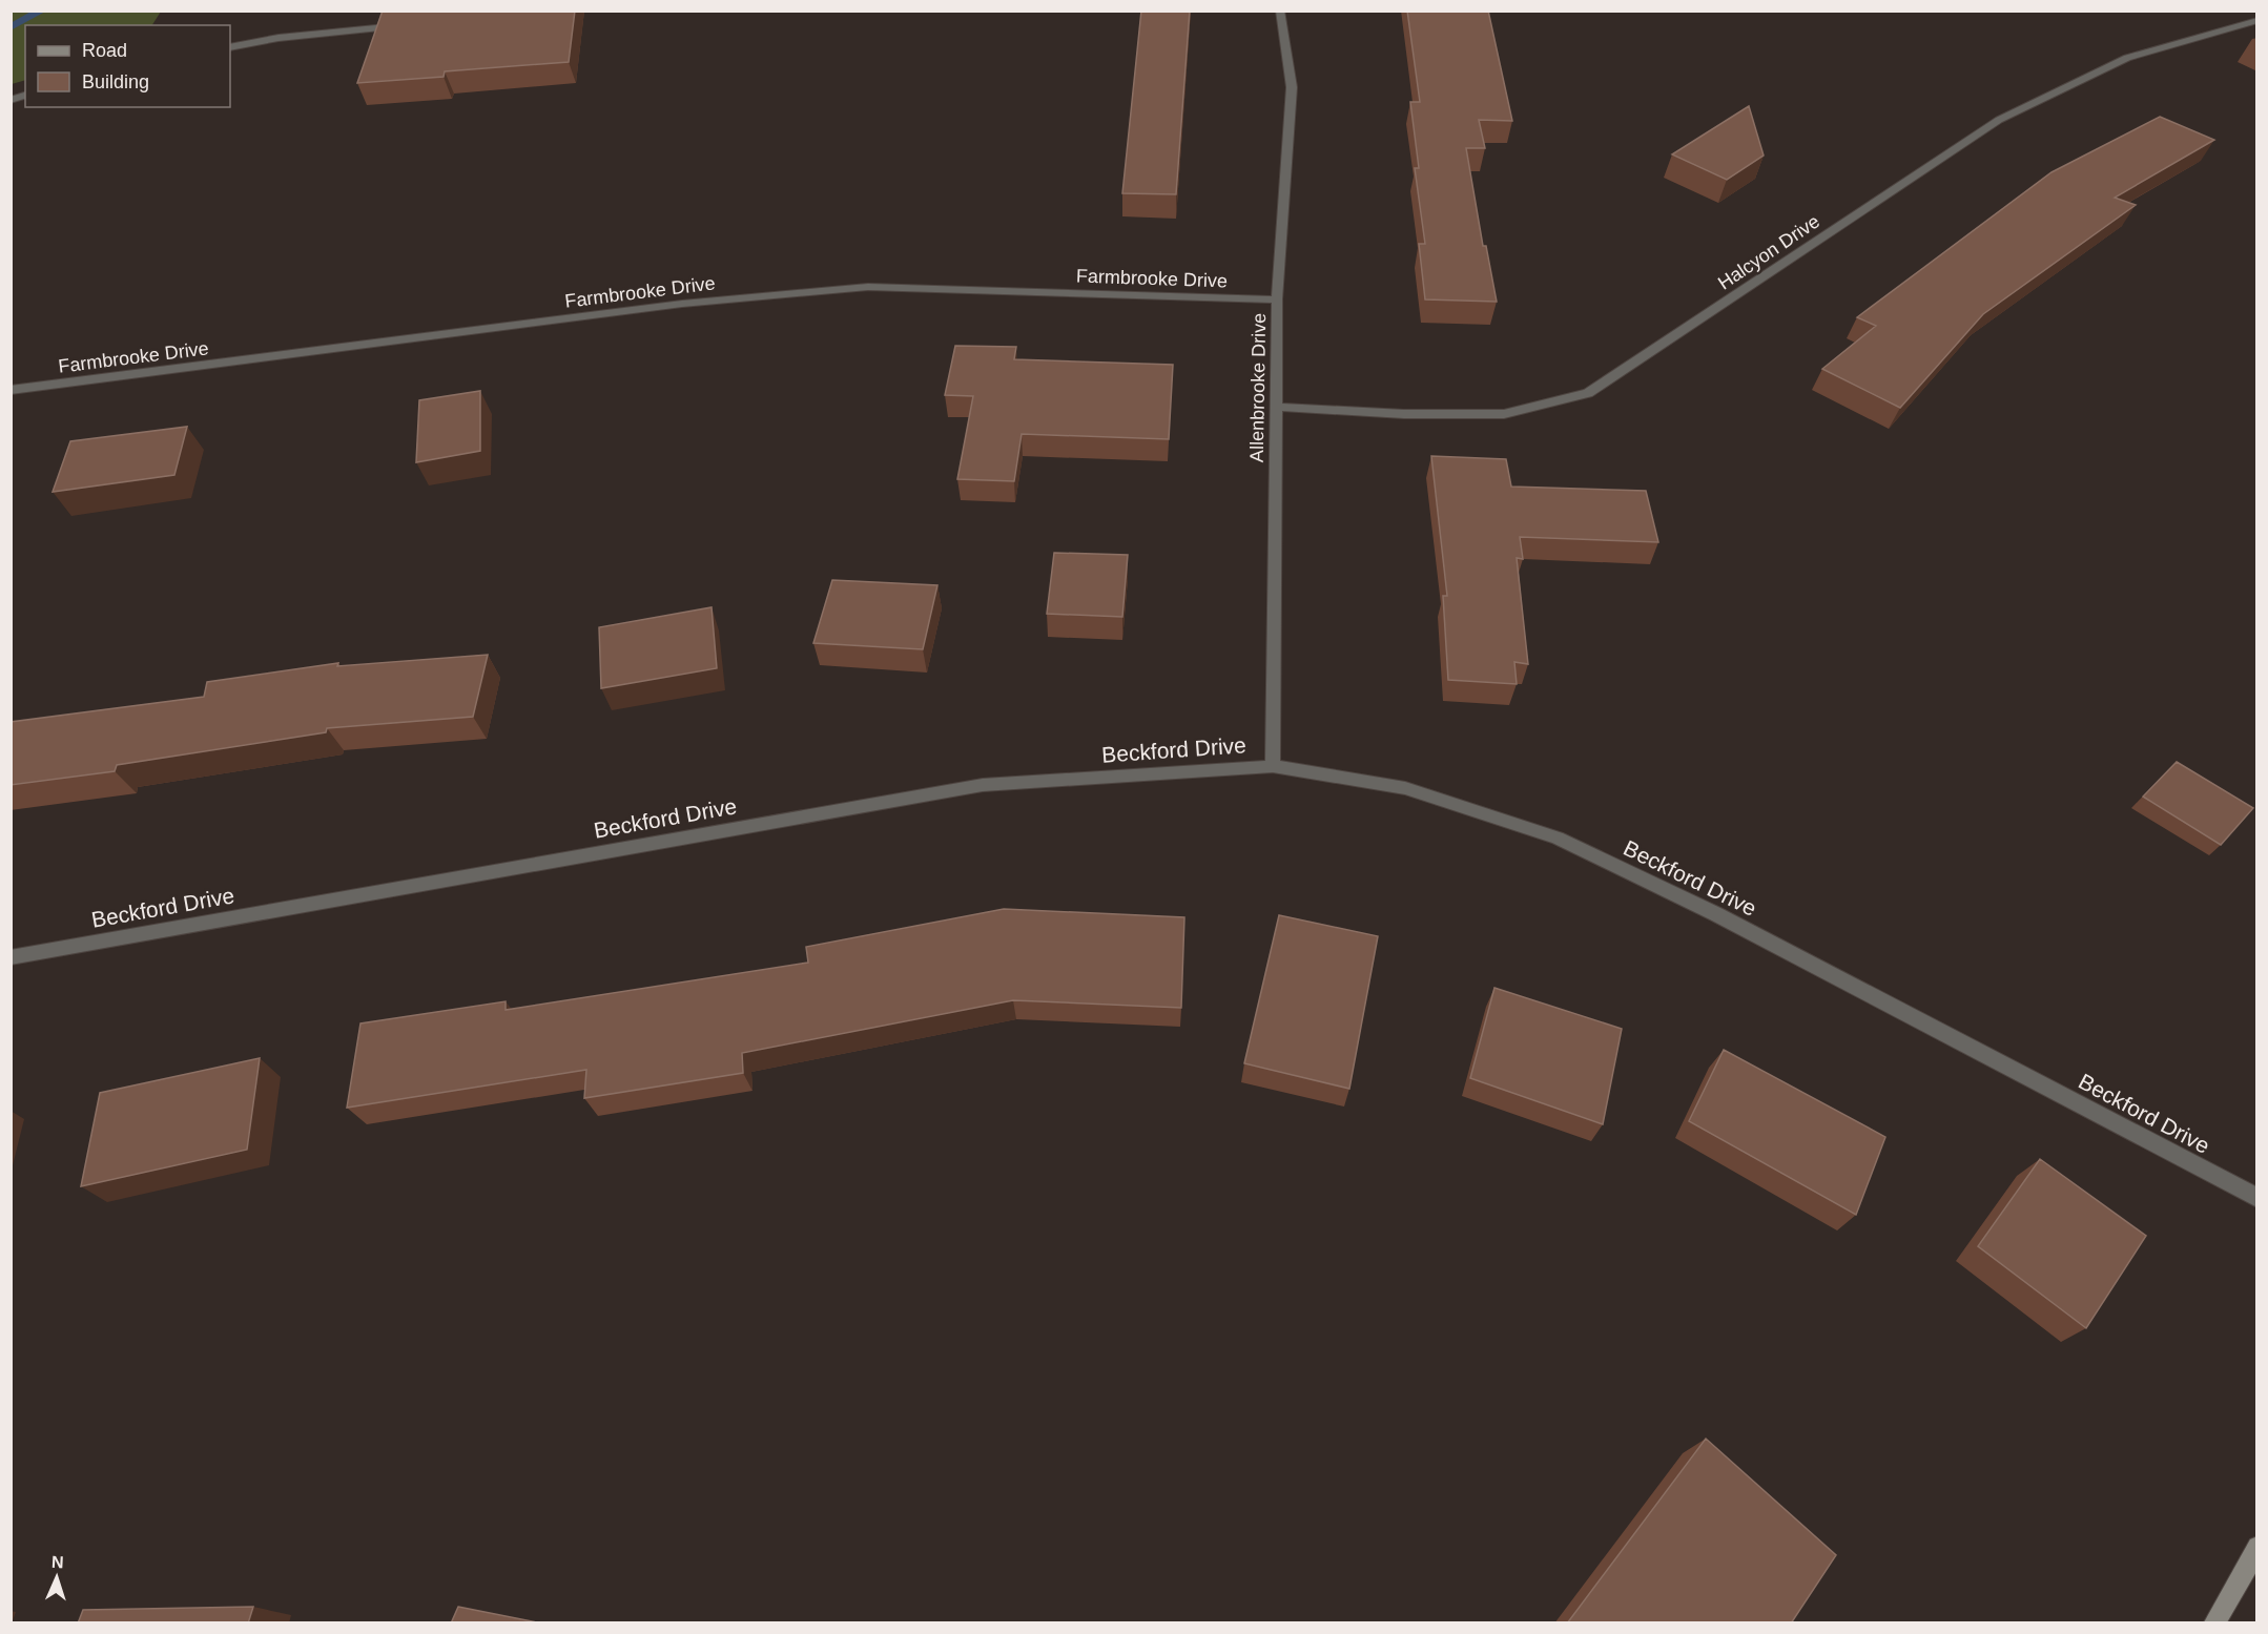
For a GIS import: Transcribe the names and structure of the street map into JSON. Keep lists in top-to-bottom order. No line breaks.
{"streets":{"street":["Halcyon Drive","Farmbrooke Drive","Allenbrooke Drive","Beckford Drive"]},"crossings":[["Halcyon Drive","Allenbrooke Drive"],["Farmbrooke Drive","Allenbrooke Drive"],["Allenbrooke Drive","Beckford Drive"]],"legend":["Road","Building"],"north":"top"}
